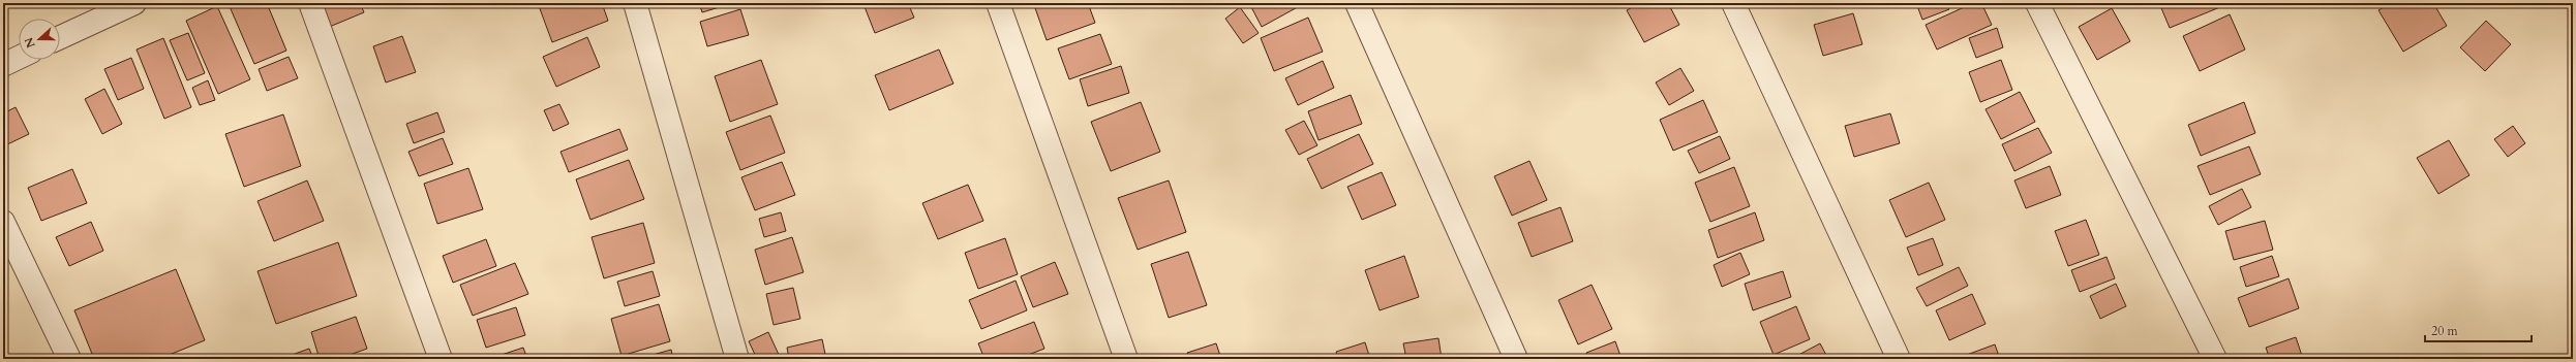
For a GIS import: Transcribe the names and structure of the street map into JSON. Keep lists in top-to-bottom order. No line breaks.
{"scale_bar":"20 m","north":"left"}
